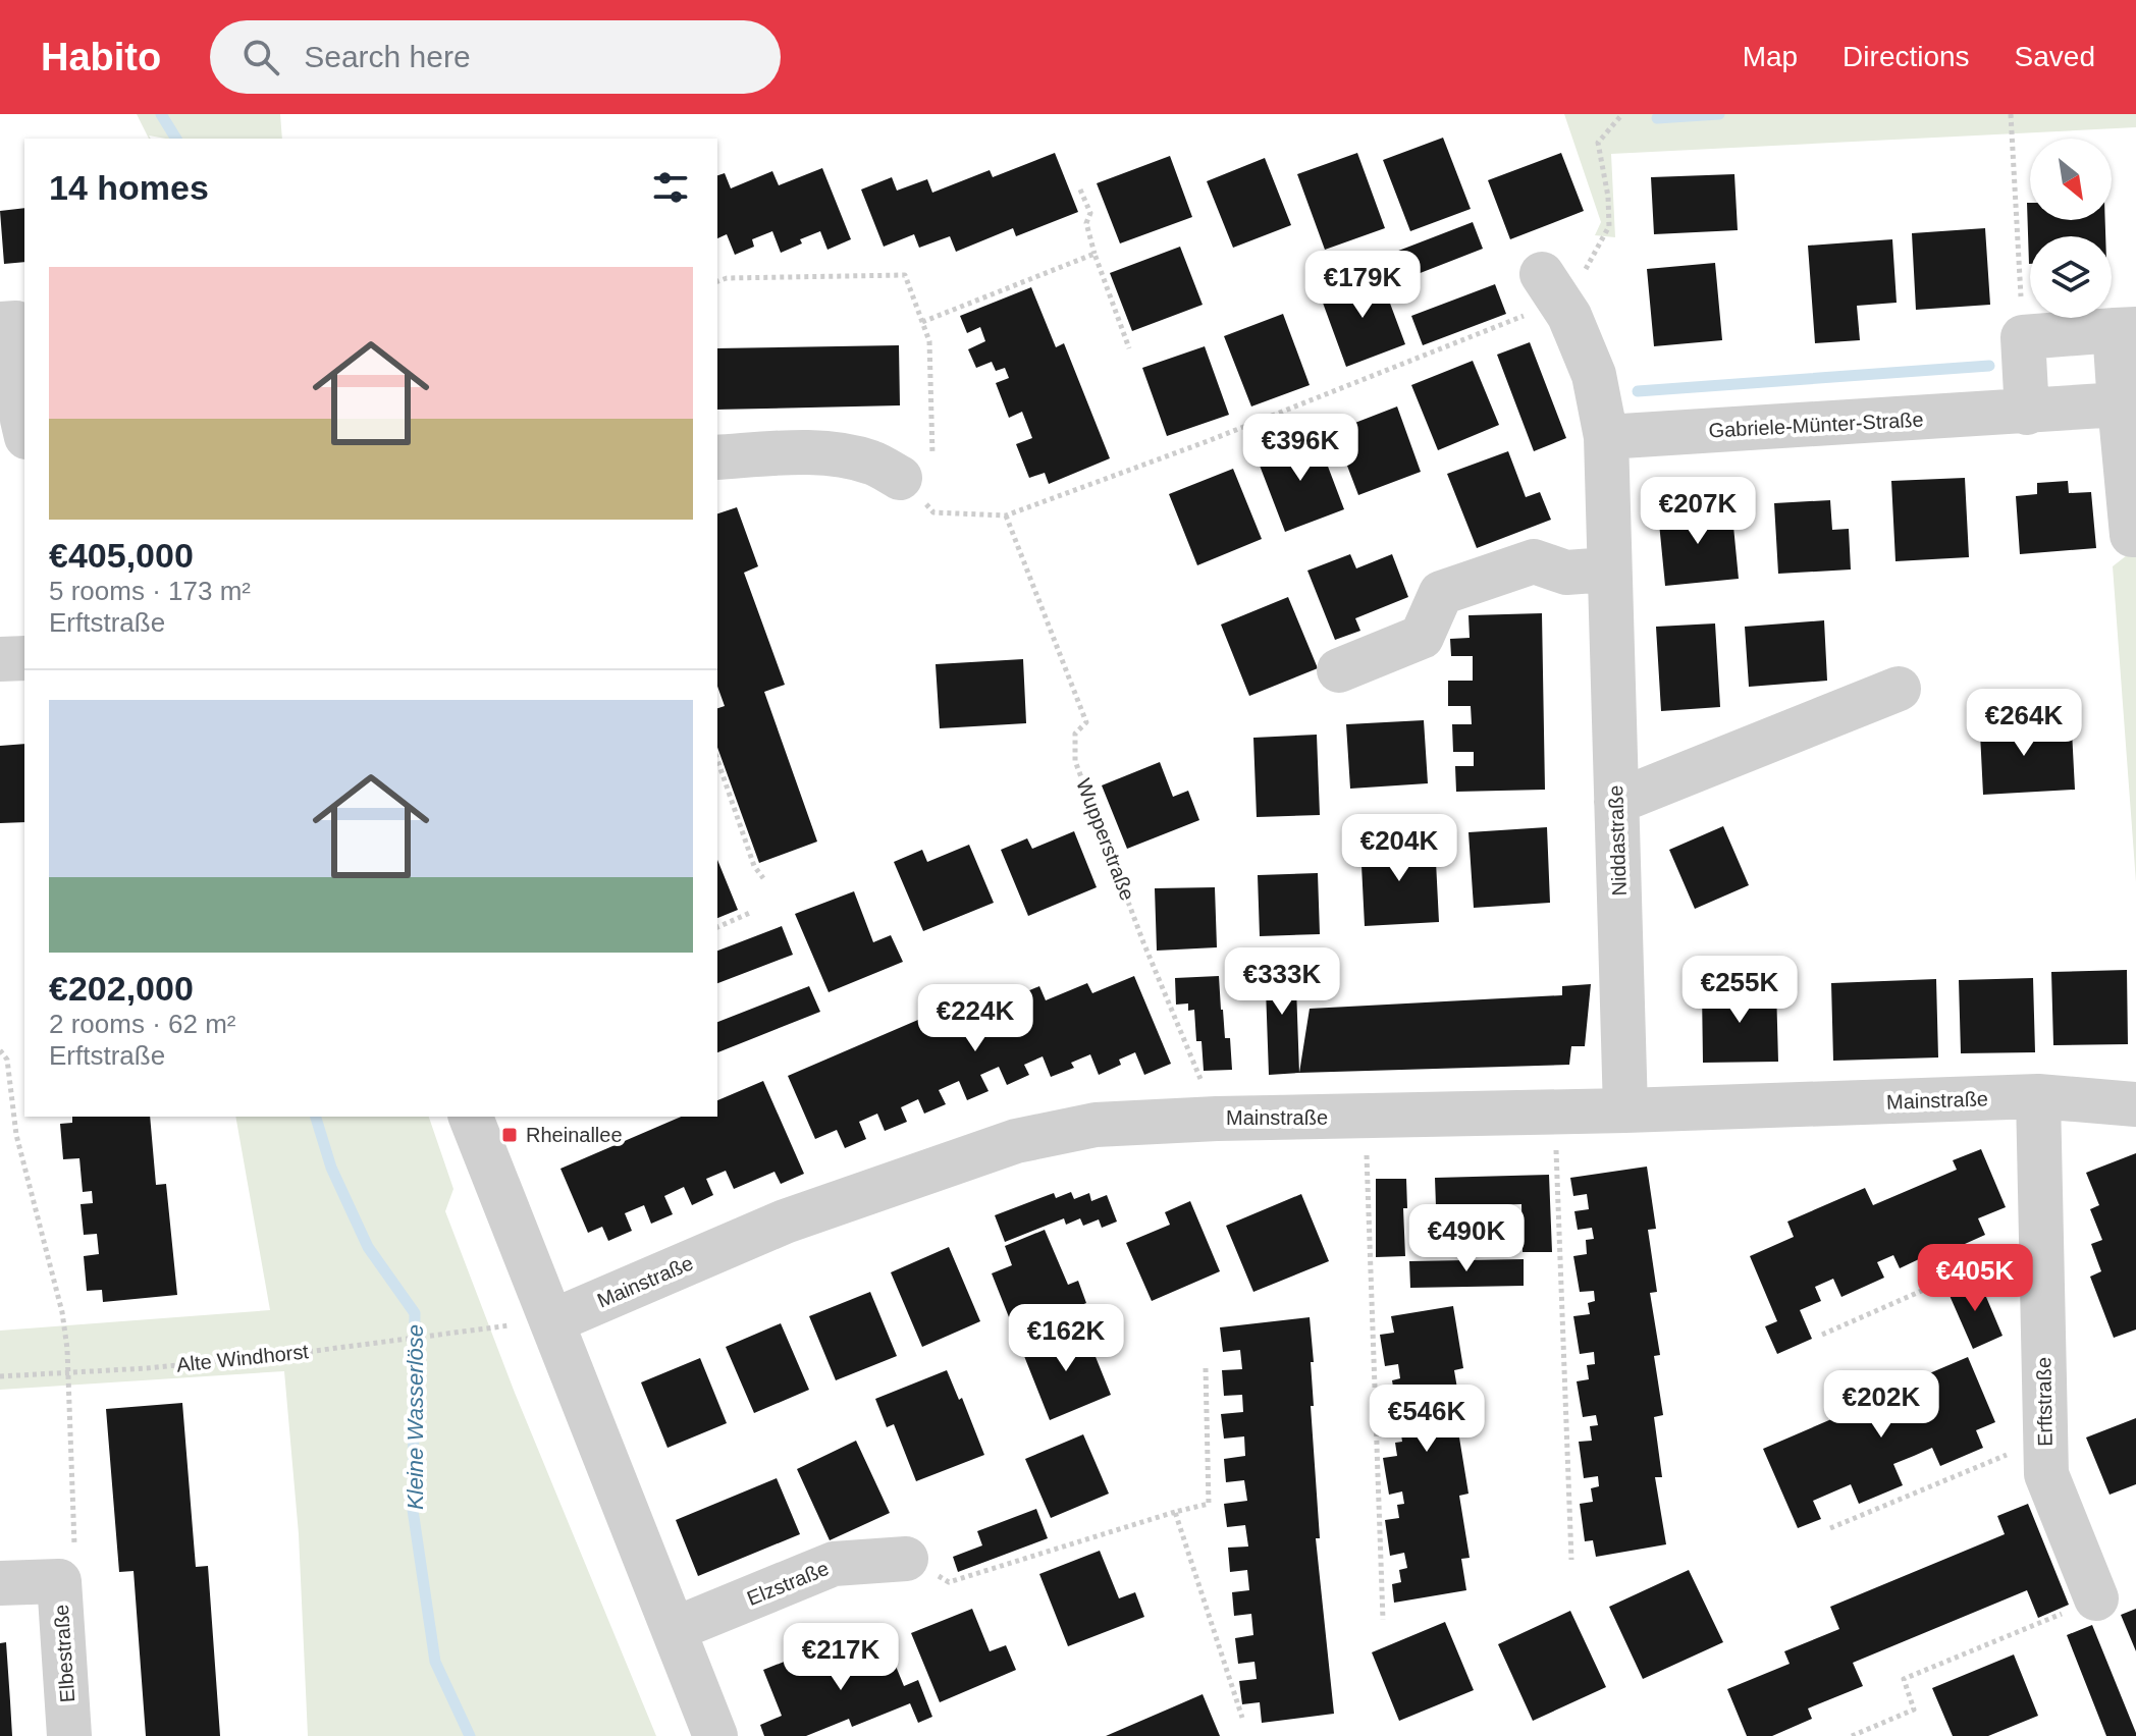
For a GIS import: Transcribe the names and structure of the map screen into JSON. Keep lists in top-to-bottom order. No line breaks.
{"streets":{"street":["Gabriele-Münter-Straße","Niddastraße","Mainstraße","Erftstraße","Elzstraße","Elbestraße"],"path":["Wupperstraße","Alte Windhorst"]},"crossings":[["Gabriele-Münter-Straße","Niddastraße"],["Wupperstraße","Mainstraße"],["Niddastraße","Mainstraße"],["Mainstraße","Erftstraße"]],"water":["Kleine Wasserlöse"],"places":{"transit":["Rheinallee"]},"north":"bottom right","page":{"header":"Habito","search":"Search here","nav":["Map","Directions","Saved"],"heading":"14 homes","list":[{"name":"€405,000","note":"5 rooms · 173 m² · Erftstraße"},{"name":"€202,000","note":"2 rooms · 62 m² · Erftstraße"}],"price":["€179K","€396K","€207K","€264K","€204K","€333K","€255K","€224K","€490K","€405K","€162K","€202K","€546K","€217K"]}}
